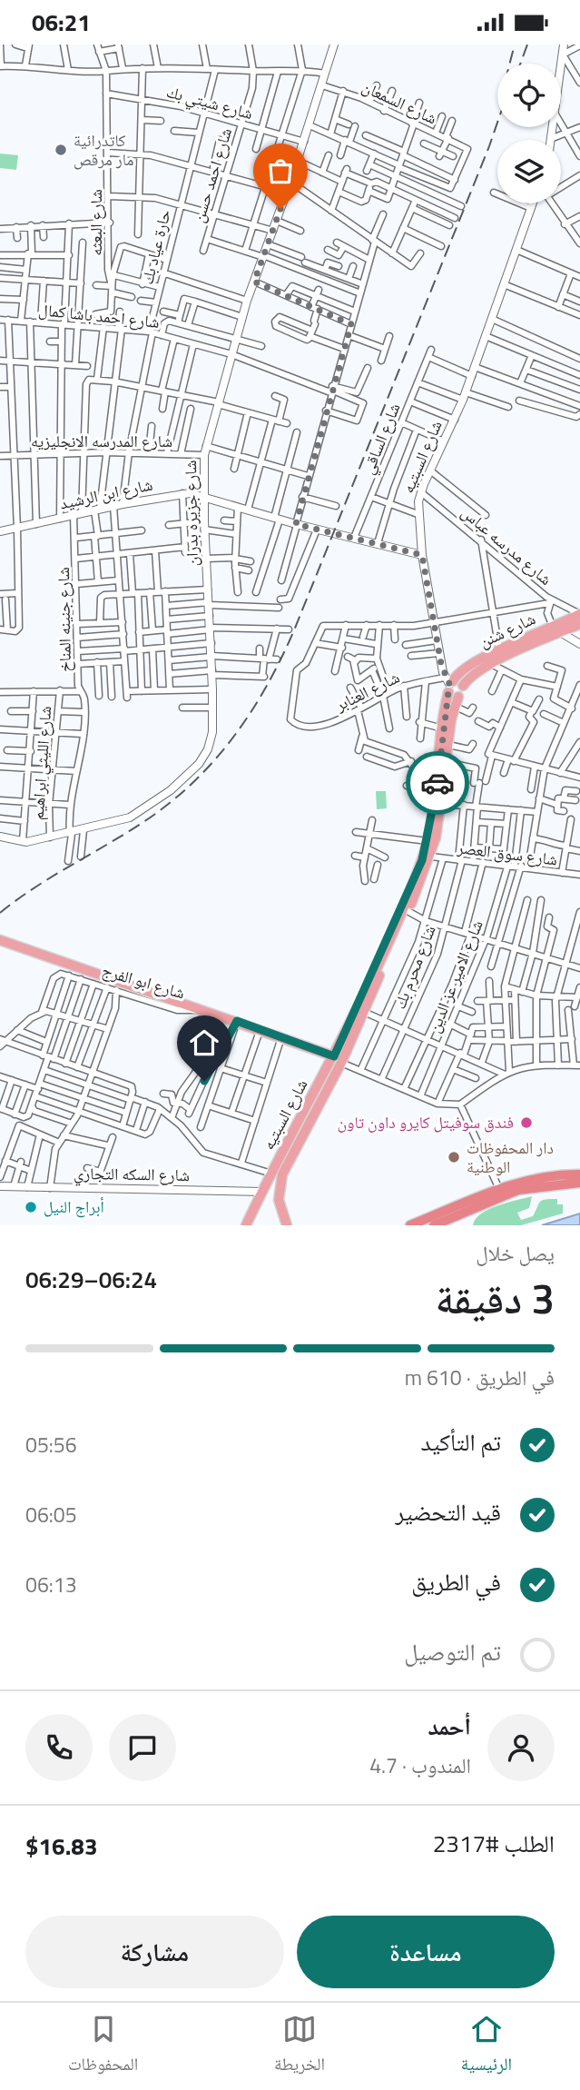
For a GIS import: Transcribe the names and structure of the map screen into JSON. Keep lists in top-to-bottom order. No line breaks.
{"streets":{"main road":["شارع السبتيه","شارع شنن","شارع ابو الفرج"],"street":["شارع شيتي بك","شارع السمعان","شارع احمد حسن","شارع البعثه","حارة عياد بك","شارع احمد باشا كمال","شارع الساقي","شارع المدرسه الانجليزيه","شارع ابن الرشيد","شارع جزيره بدران","شارع مدرسه عباس","شارع جنينه المناخ","شارع العنابر","شارع الليثي ابراهيم","شارع سوق العصر","شارع محرم بك","شارع الامير عز الدين","شارع السكه التجاري"]},"crossings":[["شارع شيتي بك","شارع احمد حسن"],["شارع شيتي بك","شارع البعثه"],["شارع شيتي بك","حارة عياد بك"],["شارع شيتي بك","شارع جزيره بدران"],["شارع السمعان","شارع جزيره بدران"],["حارة عياد بك","شارع احمد باشا كمال"],["حارة عياد بك","شارع المدرسه الانجليزيه"],["حارة عياد بك","شارع ابن الرشيد"],["شارع احمد باشا كمال","شارع جزيره بدران"],["شارع الساقي","شارع ابن الرشيد"],["شارع المدرسه الانجليزيه","شارع جزيره بدران"],["شارع المدرسه الانجليزيه","شارع جنينه المناخ"],["شارع السبتيه","شارع ابن الرشيد"],["شارع السبتيه","شارع مدرسه عباس"],["شارع السبتيه","شارع شنن"],["شارع السبتيه","شارع العنابر"],["شارع السبتيه","شارع سوق العصر"],["شارع السبتيه","شارع ابو الفرج"],["شارع السبتيه","شارع السكه التجاري"],["شارع ابن الرشيد","شارع جزيره بدران"],["شارع ابن الرشيد","شارع جنينه المناخ"],["شارع جزيره بدران","شارع جنينه المناخ"],["شارع جزيره بدران","شارع الليثي ابراهيم"],["شارع مدرسه عباس","شارع شنن"],["شارع شنن","شارع العنابر"],["شارع سوق العصر","شارع محرم بك"],["شارع سوق العصر","شارع الامير عز الدين"]],"places":["كاتدرائية مار مرقص","فندق سوفيتل كايرو داون تاون","دار المحفوظات الوطنية","أبراج النيل"],"page":{"status":"06:21","heading":["3 دقيقة","يصل خلال","06:24–06:29"],"panel":["أحمد","المندوب · 4.7","الطلب #2317","$16.83"],"bar":"في الطريق · 610 m","list":[["تم التأكيد","05:56"],["قيد التحضير","06:05"],["في الطريق","06:13"],"تم التوصيل"],"buttons":["مساعدة","مشاركة"],"tabs":["الرئيسية","الخريطة","المحفوظات"]}}
